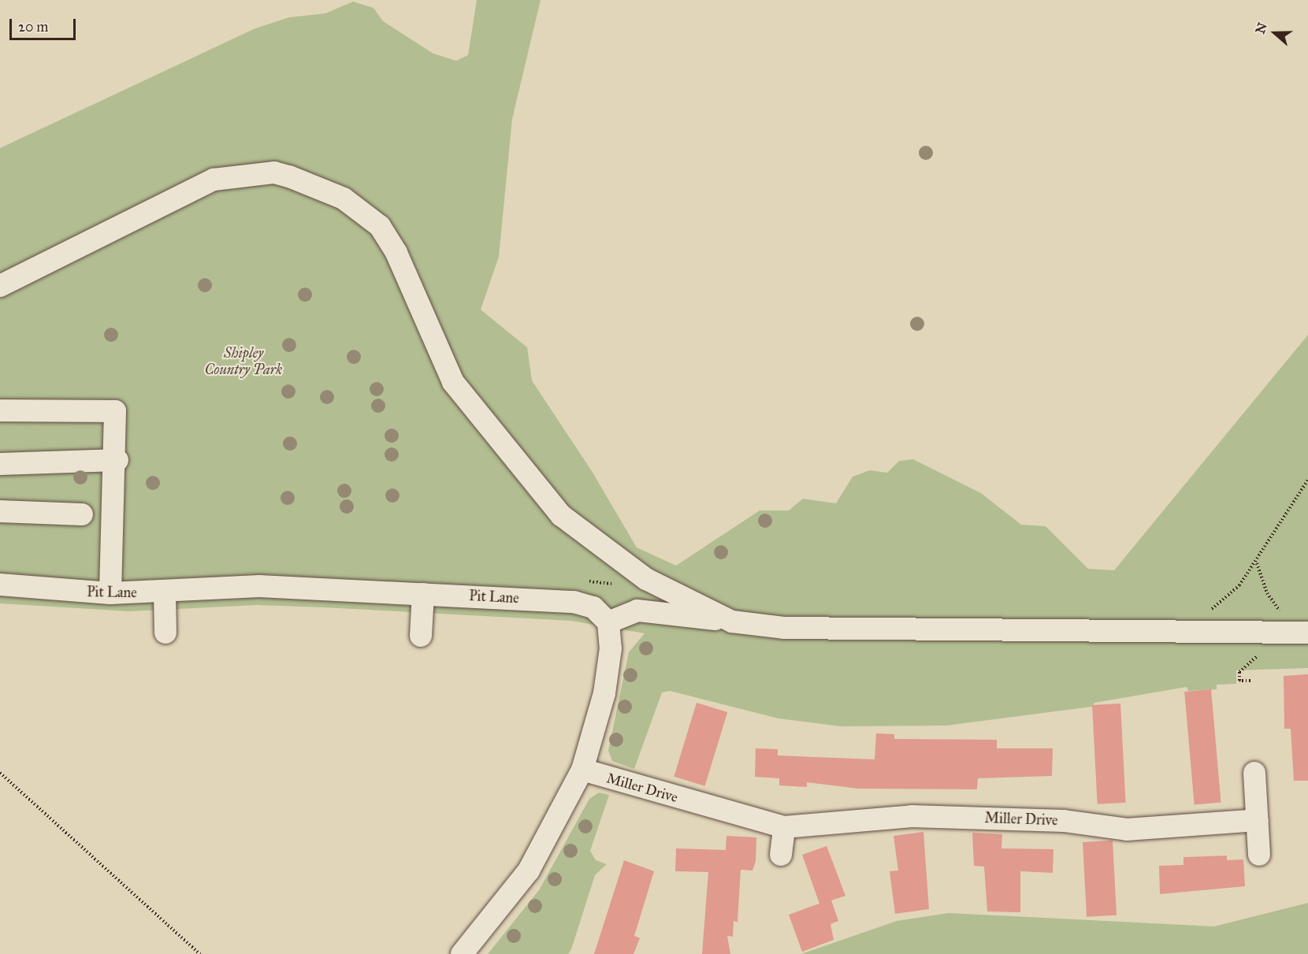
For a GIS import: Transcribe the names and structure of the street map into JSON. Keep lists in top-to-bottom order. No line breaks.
{"streets":{"street":["Pit Lane","Miller Drive"]},"parks":["Shipley Country Park"],"scale_bar":"20 m","north":"left"}
